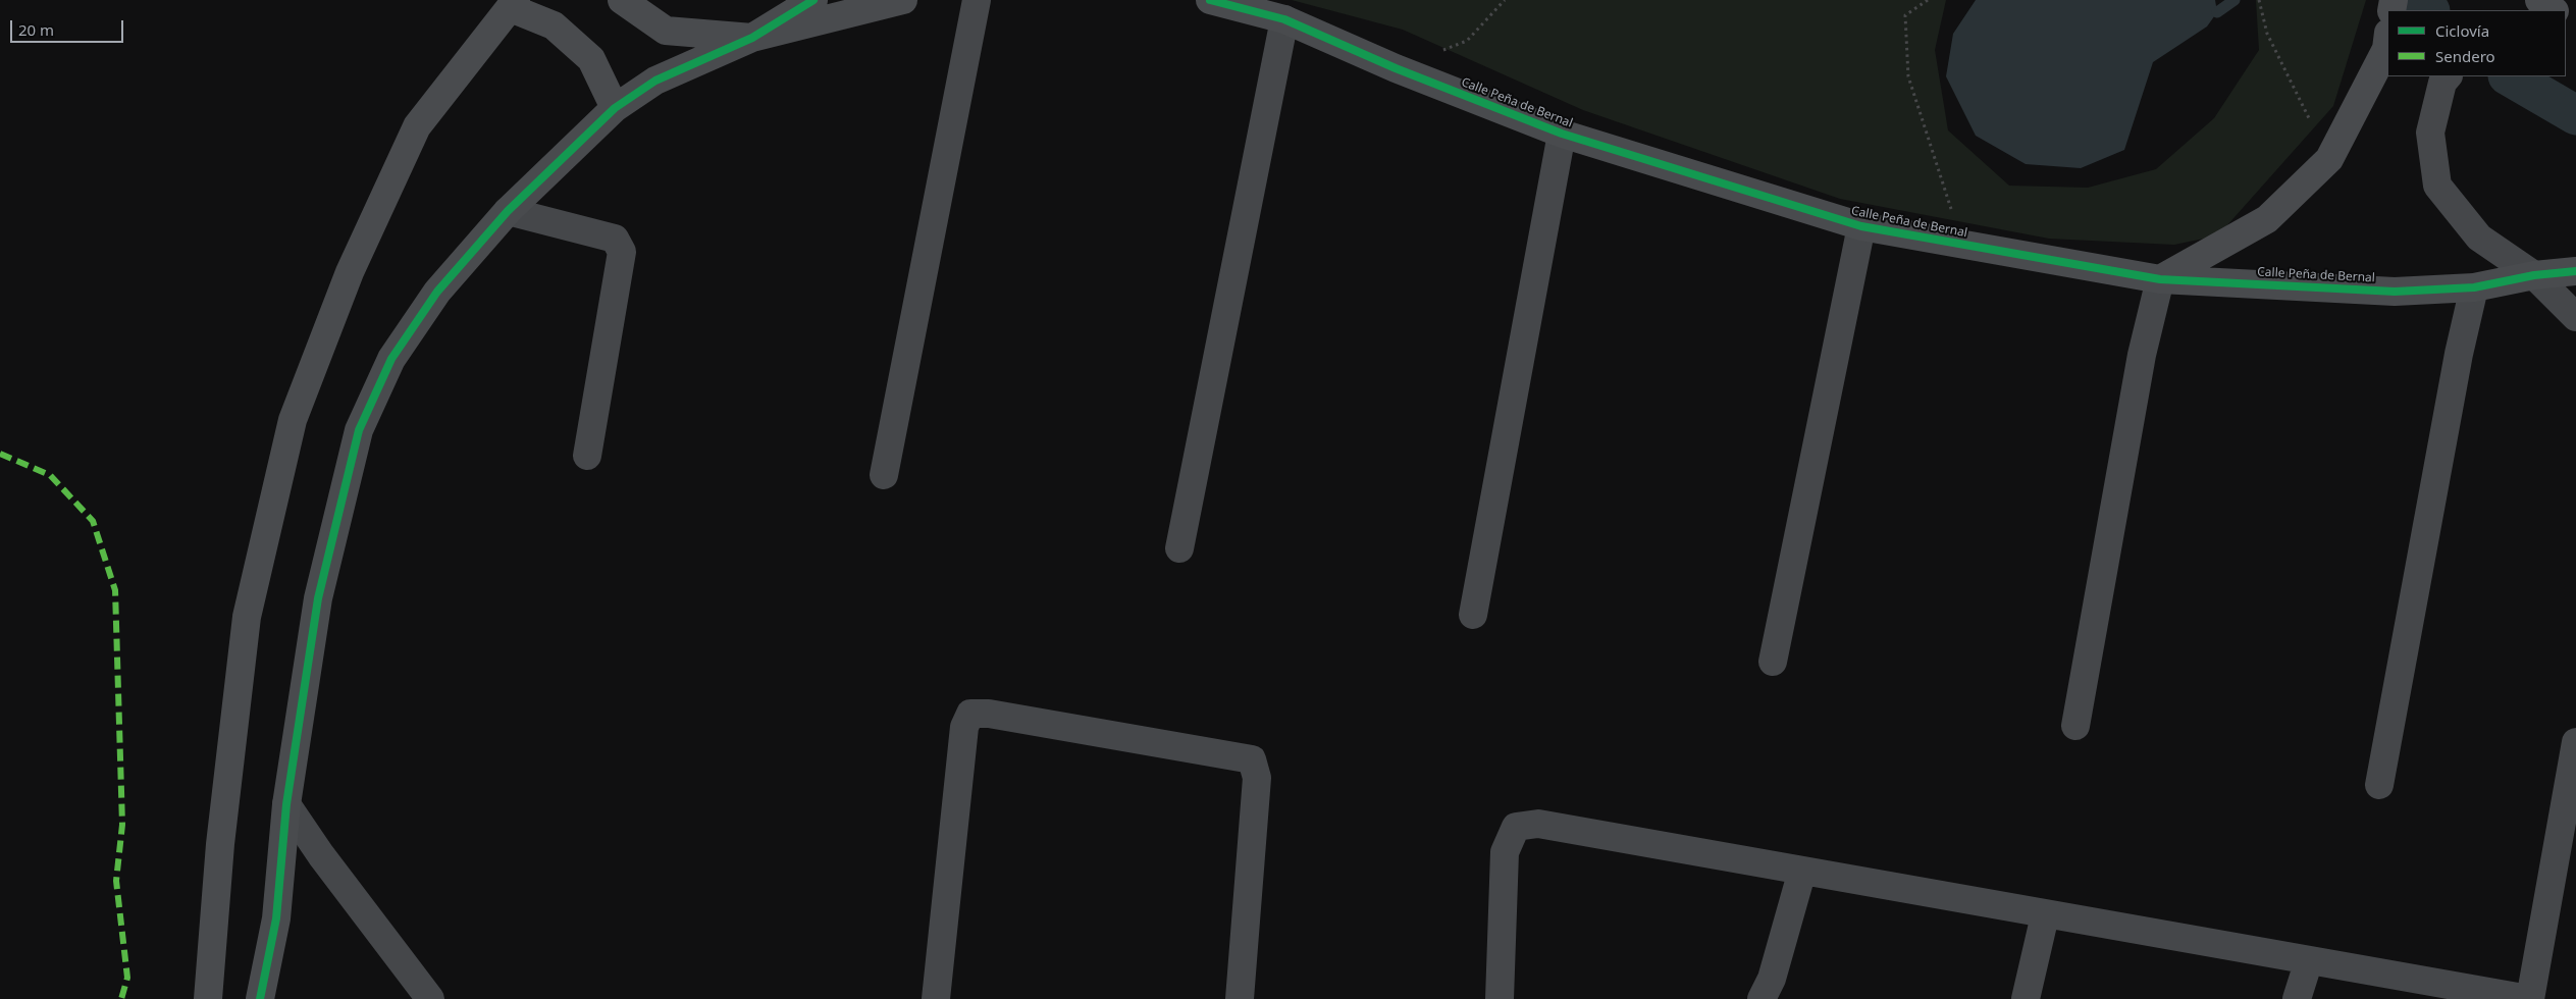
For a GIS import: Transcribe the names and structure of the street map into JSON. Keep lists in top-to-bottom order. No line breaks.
{"streets":{"street":["Calle Peña de Bernal"]},"legend":["Ciclovía","Sendero"],"scale_bar":"20 m"}
